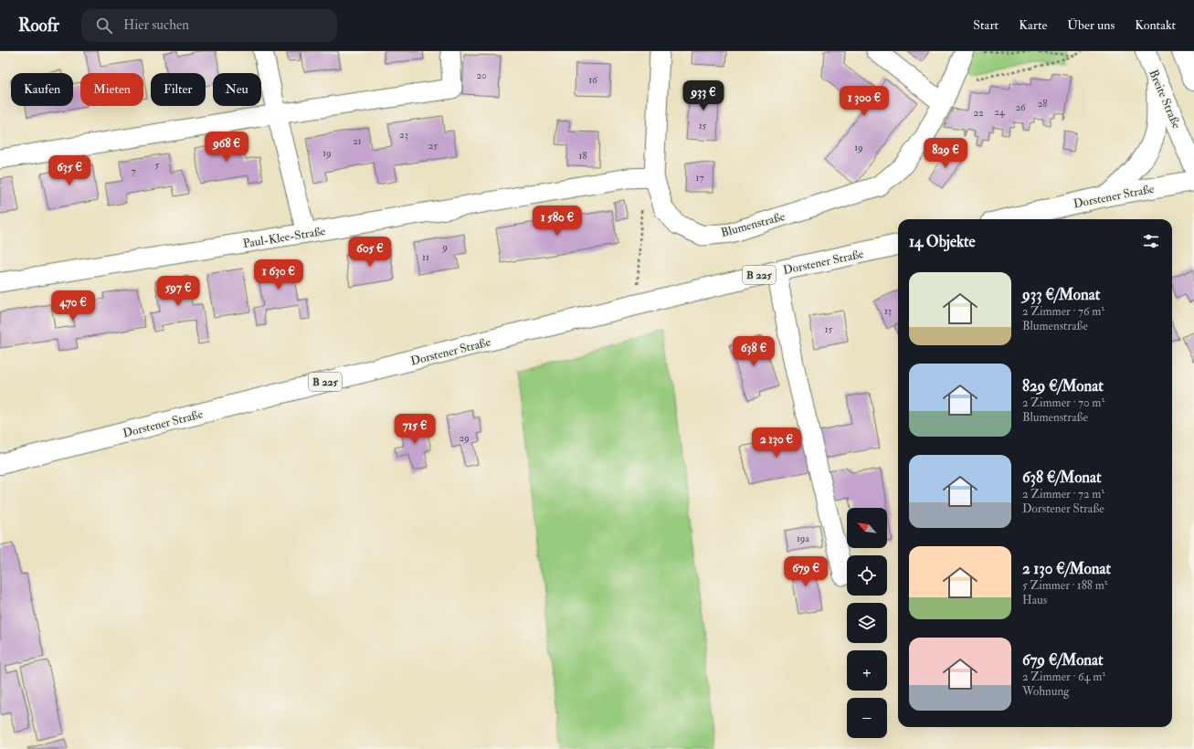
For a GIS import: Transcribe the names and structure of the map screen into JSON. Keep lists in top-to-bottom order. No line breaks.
{"streets":{"main road":["Breite Straße","Dorstener Straße","B 225"],"street":["Blumenstraße","Paul-Klee-Straße"]},"crossings":[["Blumenstraße","Paul-Klee-Straße"]],"house_numbers":["20","16","28","26","24","22","15","23","21","25","19","19","18","5","7","17","9","11","13","15","29","19a"],"north":"top left","page":{"header":"Roofr","search":"Hier suchen","nav":["Start","Karte","Über uns","Kontakt"],"chip":["Kaufen","Mieten","Filter","Neu"],"price":["933 €","1 300 €","968 €","829 €","635 €","1 580 €","605 €","1 630 €","597 €","470 €","638 €","715 €","2 130 €","679 €"],"heading":"14 Objekte","list":[{"name":"933 €/Monat","note":"2 Zimmer · 76 m² · Blumenstraße"},{"name":"829 €/Monat","note":"2 Zimmer · 70 m² · Blumenstraße"},{"name":"638 €/Monat","note":"2 Zimmer · 72 m² · Dorstener Straße"},{"name":"2 130 €/Monat","note":"5 Zimmer · 188 m² · Haus"},{"name":"679 €/Monat","note":"2 Zimmer · 64 m² · Wohnung"}],"map_buttons":["+","−"]}}
